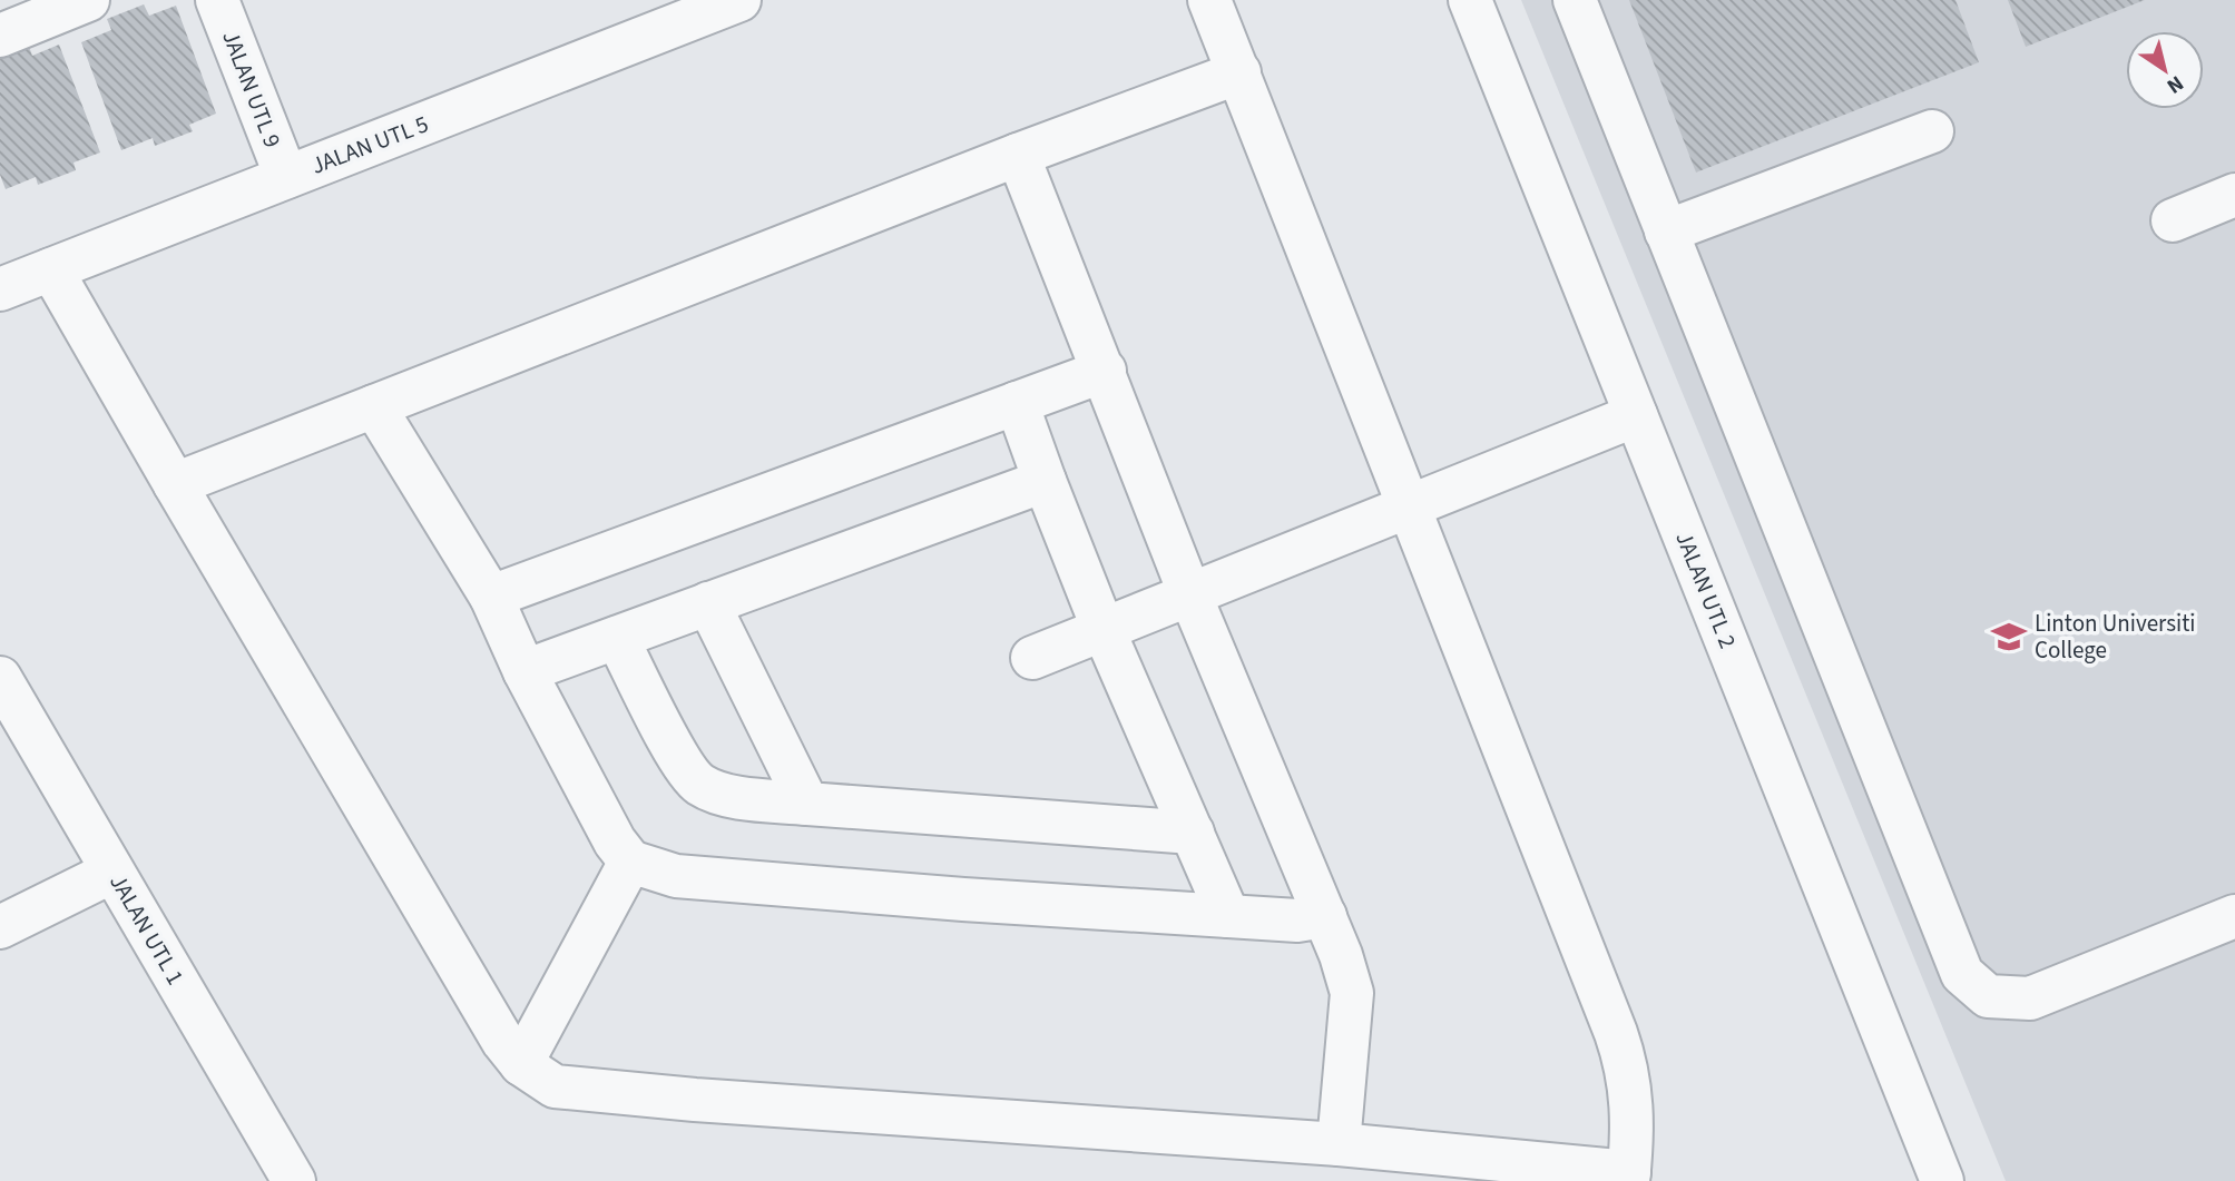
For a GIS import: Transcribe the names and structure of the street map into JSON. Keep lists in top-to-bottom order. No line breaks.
{"streets":{"street":["JALAN UTL 9","JALAN UTL 5","JALAN UTL 2","JALAN UTL 1"]},"crossings":[["JALAN UTL 9","JALAN UTL 5"]],"places":{"school or university":["Linton Universiti College"]},"north":"bottom right"}
